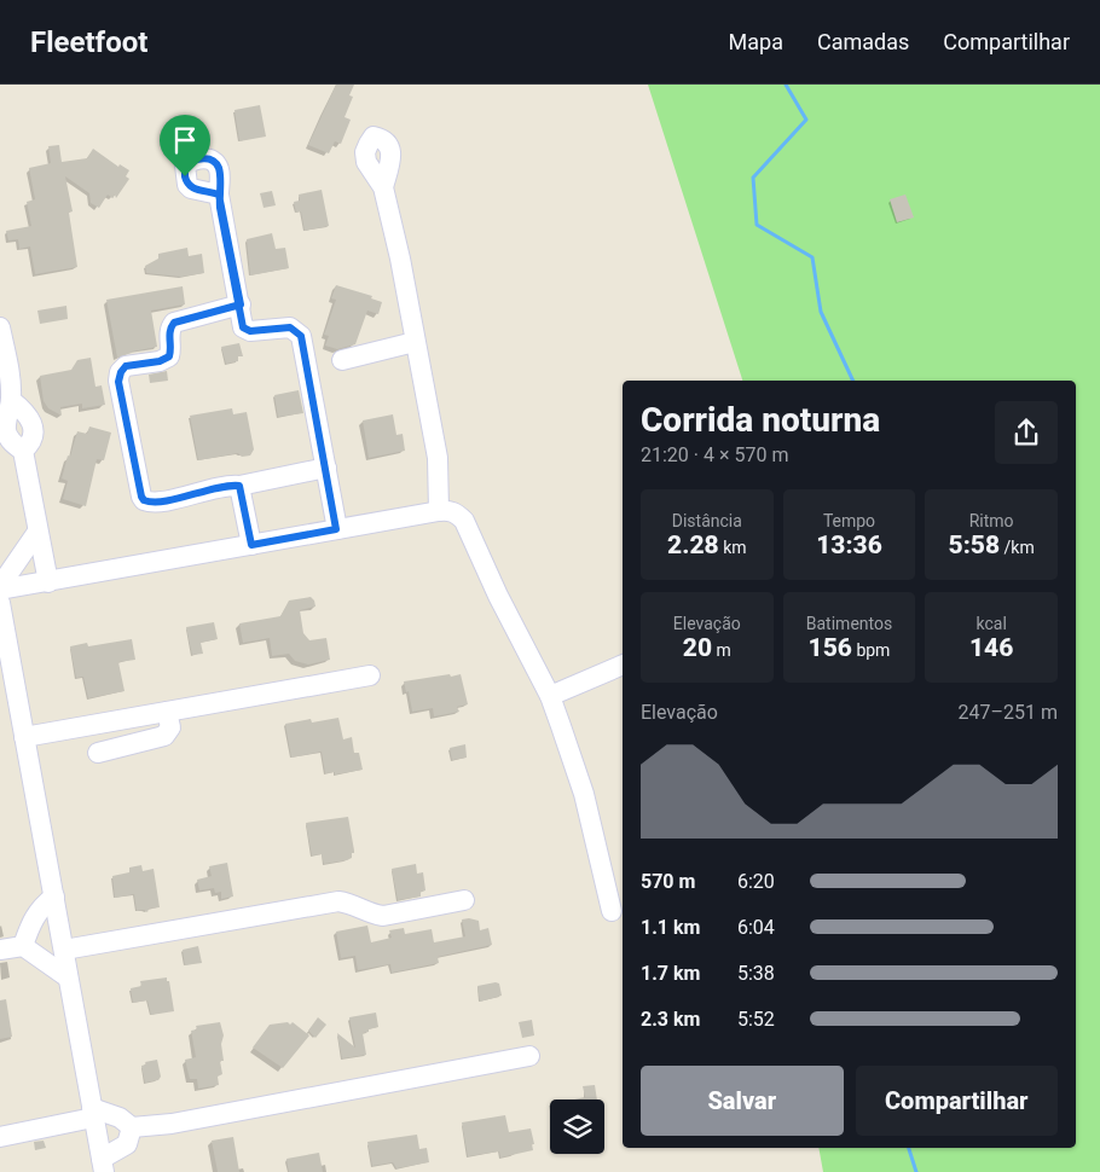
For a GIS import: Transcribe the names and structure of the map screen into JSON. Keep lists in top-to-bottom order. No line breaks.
{"page":{"header":"Fleetfoot","nav":["Mapa","Camadas","Compartilhar"],"heading":["Corrida noturna","21:20 · 4 × 570 m"],"stats":[["Distância","2.28 km"],["Tempo","13:36"],["Ritmo","5:58 /km"],["Elevação","20 m"],["Batimentos","156 bpm"],["kcal","146"]],"chart":["Elevação","247–251 m"],"list":[{"name":"570 m","note":"6:20"},{"name":"1.1 km","note":"6:04"},{"name":"1.7 km","note":"5:38"},{"name":"2.3 km","note":"5:52"}],"buttons":["Salvar","Compartilhar"]}}
